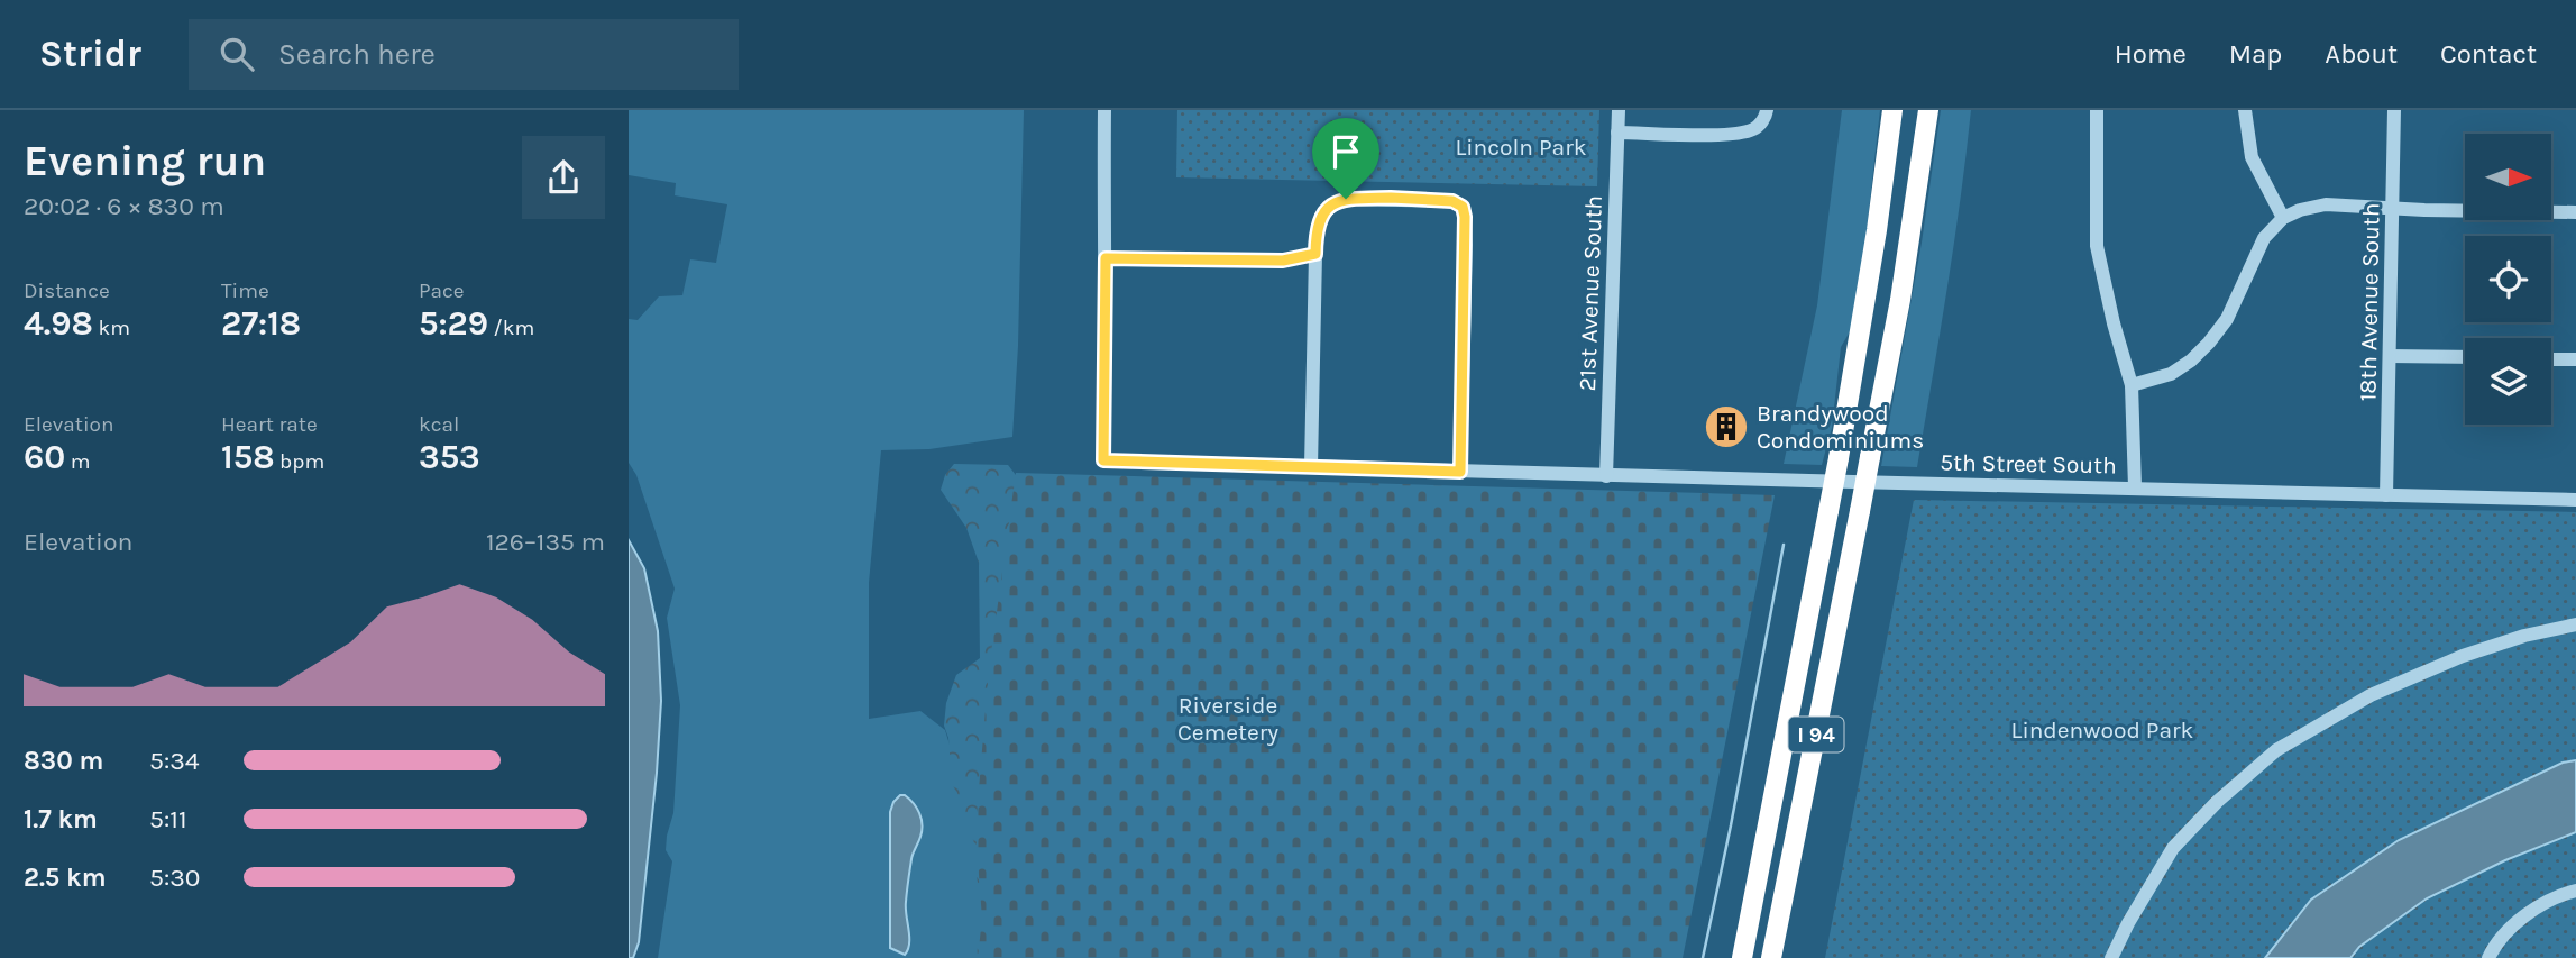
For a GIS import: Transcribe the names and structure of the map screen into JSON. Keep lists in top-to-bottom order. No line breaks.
{"streets":{"highway":["I 94"],"street":["21st Avenue South","18th Avenue South","5th Street South"]},"crossings":[["21st Avenue South","5th Street South"],["18th Avenue South","5th Street South"]],"parks":["Lincoln Park","Riverside Cemetery","Lindenwood Park"],"places":{"building":["Brandywood Condominiums"]},"north":"right","page":{"header":"Stridr","search":"Search here","nav":["Home","Map","About","Contact"],"heading":["Evening run","20:02 · 6 × 830 m"],"stats":[["Distance","4.98 km"],["Time","27:18"],["Pace","5:29 /km"],["Elevation","60 m"],["Heart rate","158 bpm"],["kcal","353"]],"chart":["Elevation","126–135 m"],"list":[{"name":"830 m","note":"5:34"},{"name":"1.7 km","note":"5:11"},{"name":"2.5 km","note":"5:30"}]}}
